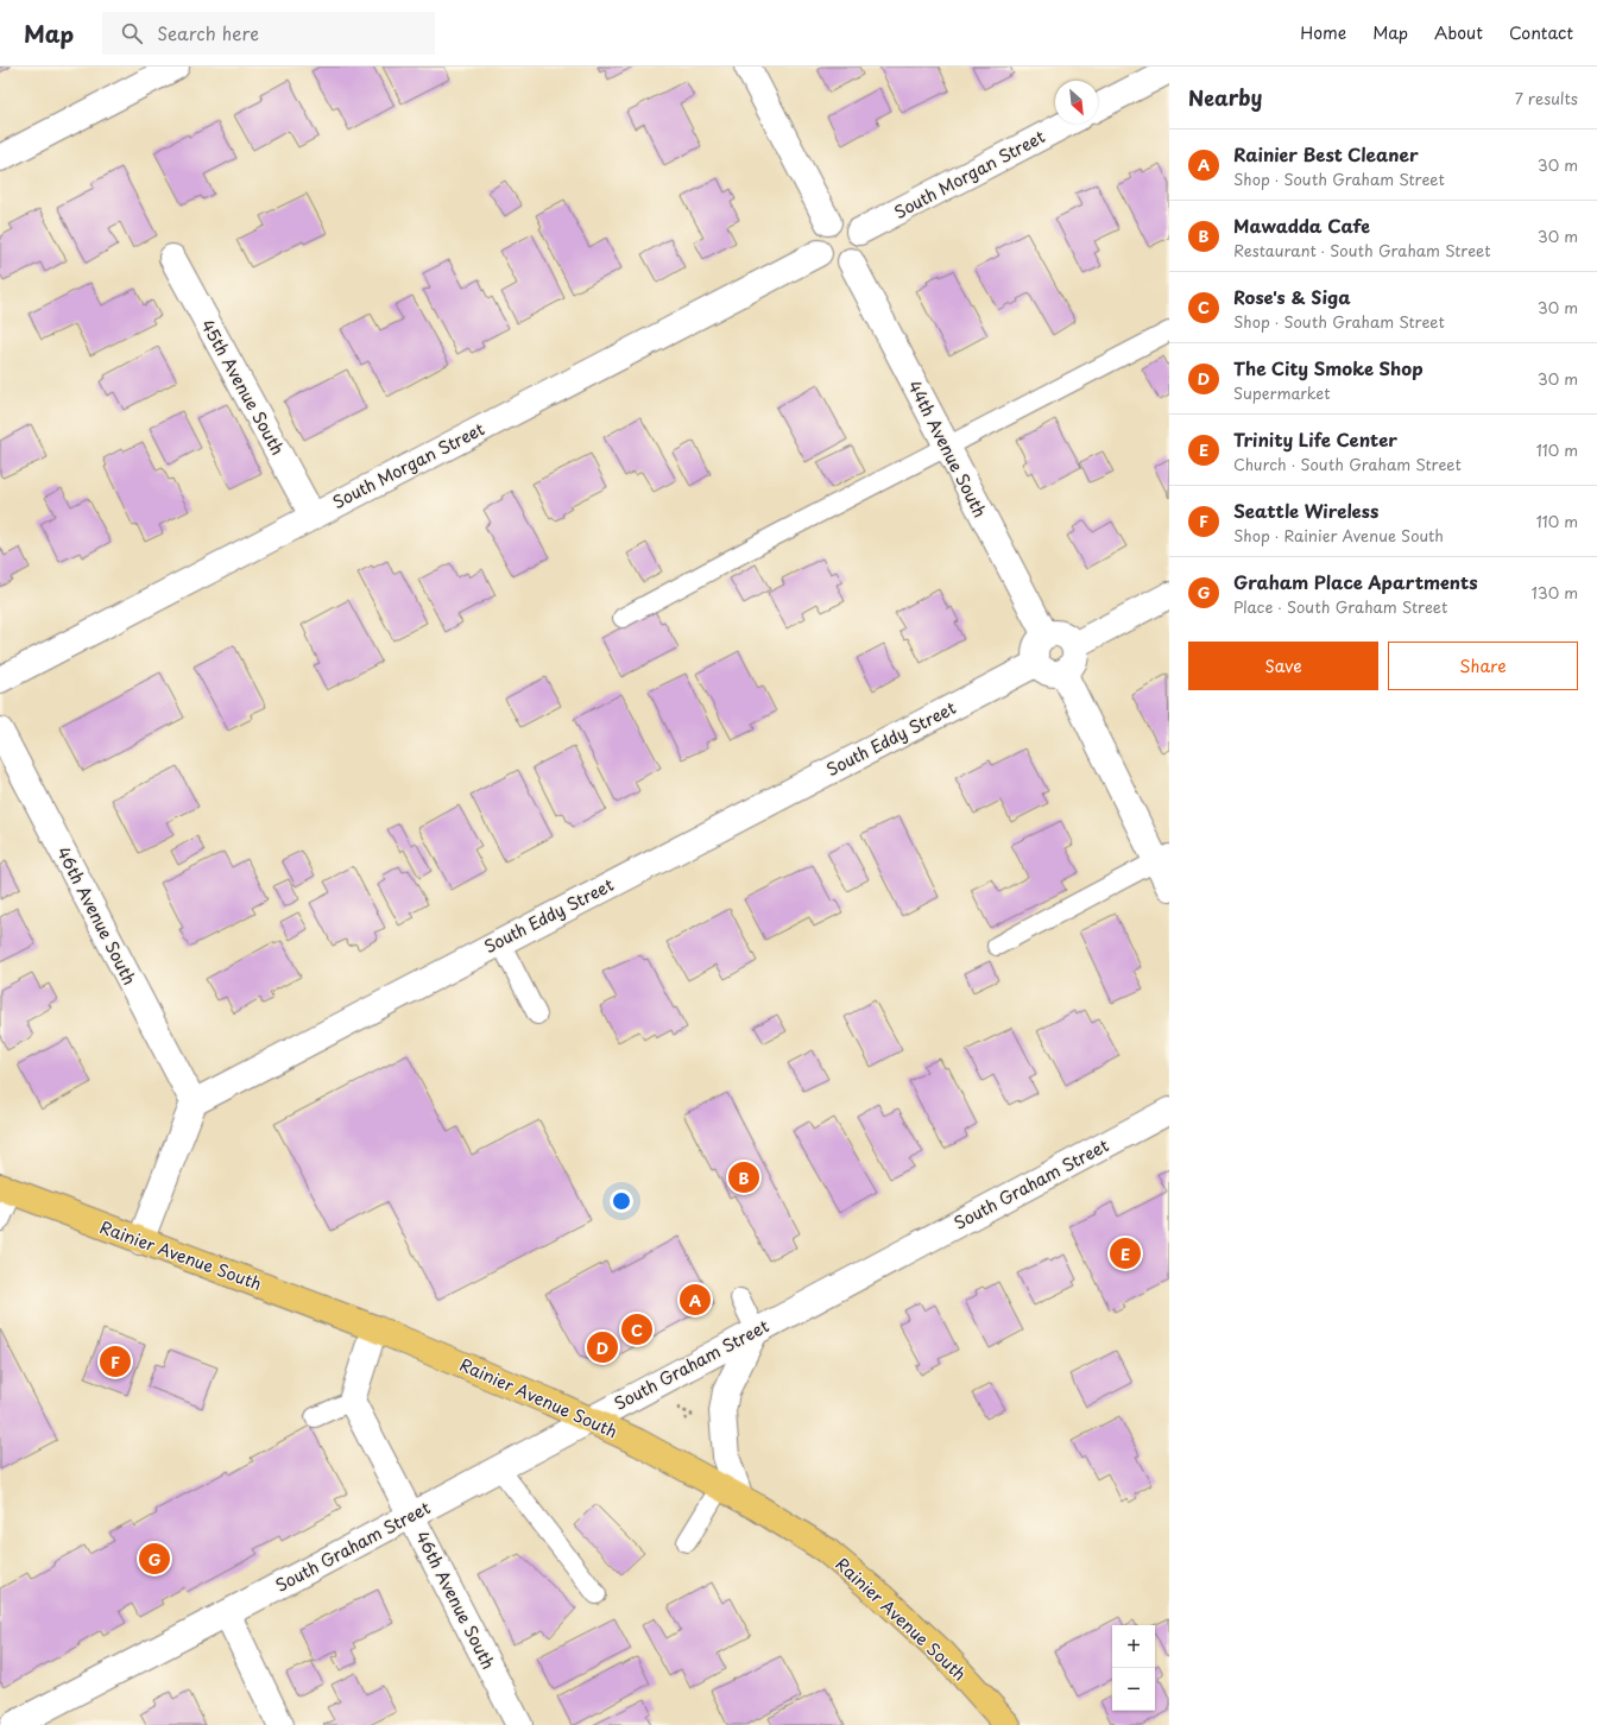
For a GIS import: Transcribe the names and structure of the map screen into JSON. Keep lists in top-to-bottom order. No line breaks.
{"streets":{"main road":["Rainier Avenue South"],"street":["South Morgan Street","45th Avenue South","44th Avenue South","South Eddy Street","46th Avenue South","South Graham Street"]},"crossings":[["South Morgan Street","45th Avenue South"],["South Morgan Street","44th Avenue South"],["44th Avenue South","South Eddy Street"],["South Eddy Street","46th Avenue South"],["46th Avenue South","South Graham Street"],["South Graham Street","Rainier Avenue South"]],"north":"bottom right","page":{"header":"Map","search":"Search here","nav":["Home","Map","About","Contact"],"heading":["Nearby","7 results"],"list":[{"mark":"A","name":"Rainier Best Cleaner","note":"Shop · South Graham Street","value":"30 m"},{"mark":"B","name":"Mawadda Cafe","note":"Restaurant · South Graham Street","value":"30 m"},{"mark":"C","name":"Rose's & Siga","note":"Shop · South Graham Street","value":"30 m"},{"mark":"D","name":"The City Smoke Shop","note":"Supermarket","value":"30 m"},{"mark":"E","name":"Trinity Life Center","note":"Church · South Graham Street","value":"110 m"},{"mark":"F","name":"Seattle Wireless","note":"Shop · Rainier Avenue South","value":"110 m"},{"mark":"G","name":"Graham Place Apartments","note":"Place · South Graham Street","value":"130 m"}],"buttons":["Save","Share"],"pins":["B","E","A","C","D","F","G"],"map_buttons":["+","−"]}}
